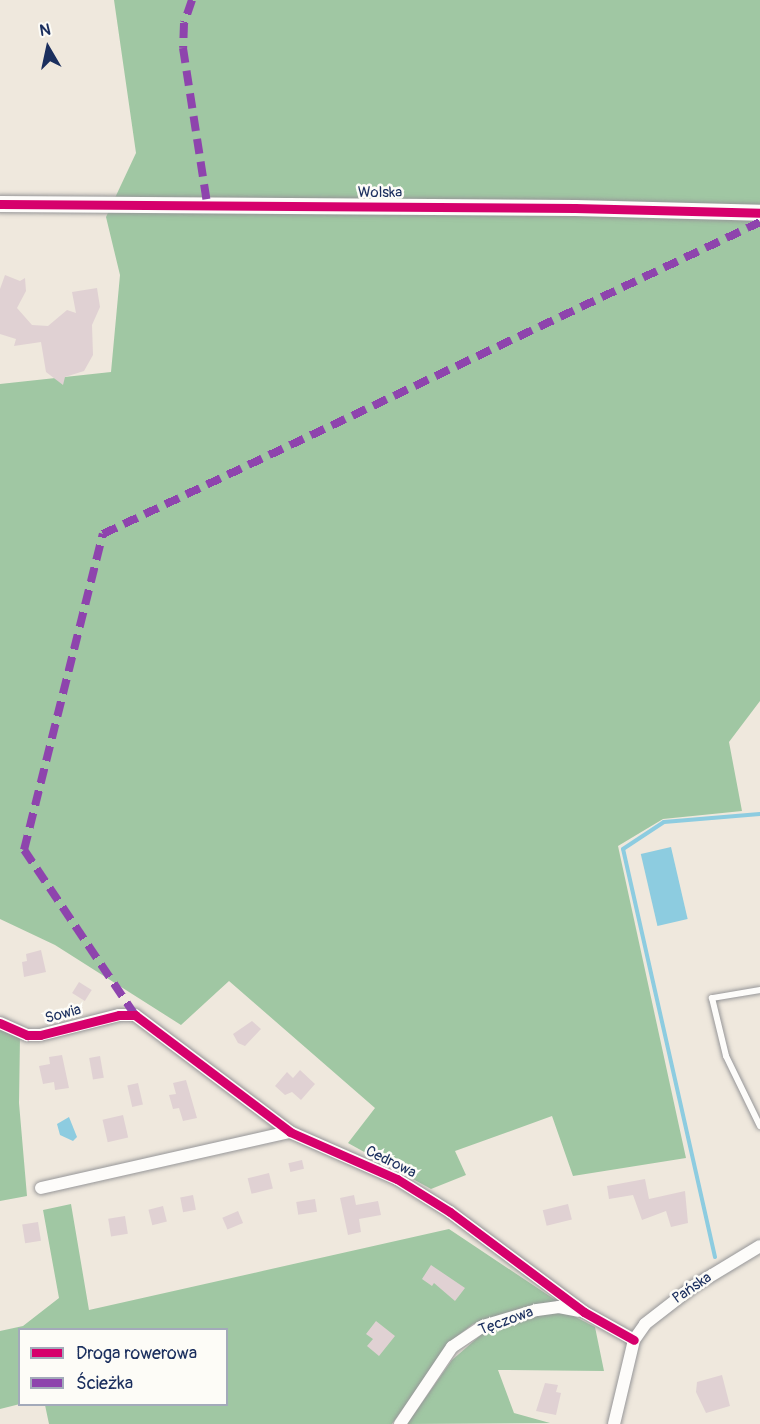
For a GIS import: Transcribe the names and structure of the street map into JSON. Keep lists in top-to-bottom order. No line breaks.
{"streets":{"street":["Wolska","Sowia","Cedrowa","Pańska","Tęczowa"]},"crossings":[["Sowia","Cedrowa"],["Cedrowa","Pańska"],["Cedrowa","Tęczowa"]],"legend":["Droga rowerowa","Ścieżka"],"north":"top"}
